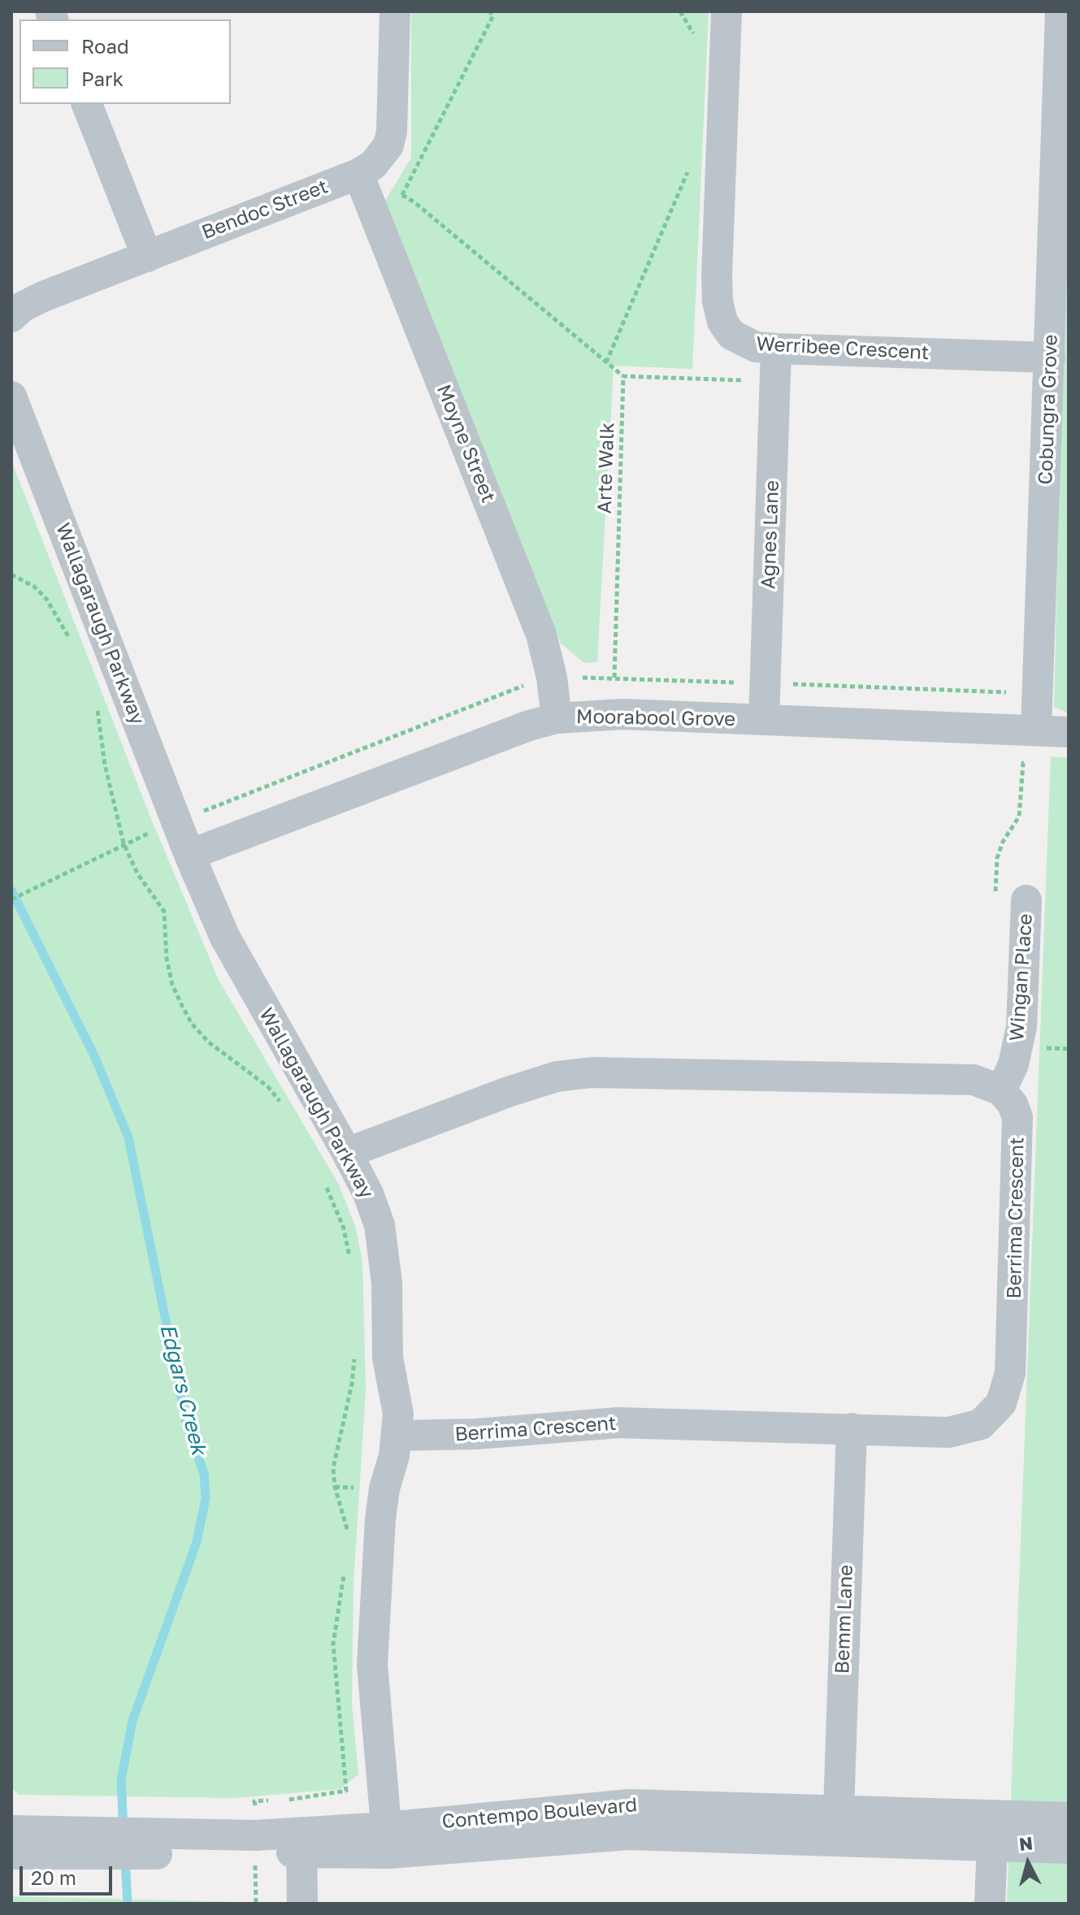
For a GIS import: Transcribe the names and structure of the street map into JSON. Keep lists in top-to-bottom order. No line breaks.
{"streets":{"street":["Bendoc Street","Werribee Crescent","Cobungra Grove","Moyne Street","Agnes Lane","Wallagaraugh Parkway","Moorabool Grove","Wingan Place","Berrima Crescent","Bemm Lane","Contempo Boulevard"],"path":["Arte Walk"]},"crossings":[["Bendoc Street","Moyne Street"],["Werribee Crescent","Cobungra Grove"],["Werribee Crescent","Agnes Lane"],["Cobungra Grove","Moorabool Grove"],["Moyne Street","Moorabool Grove"],["Agnes Lane","Moorabool Grove"],["Wallagaraugh Parkway","Moorabool Grove"],["Wallagaraugh Parkway","Berrima Crescent"],["Wallagaraugh Parkway","Contempo Boulevard"],["Wingan Place","Berrima Crescent"],["Berrima Crescent","Bemm Lane"],["Bemm Lane","Contempo Boulevard"]],"water":["Edgars Creek"],"legend":["Road","Park"],"scale_bar":"20 m","north":"top"}
